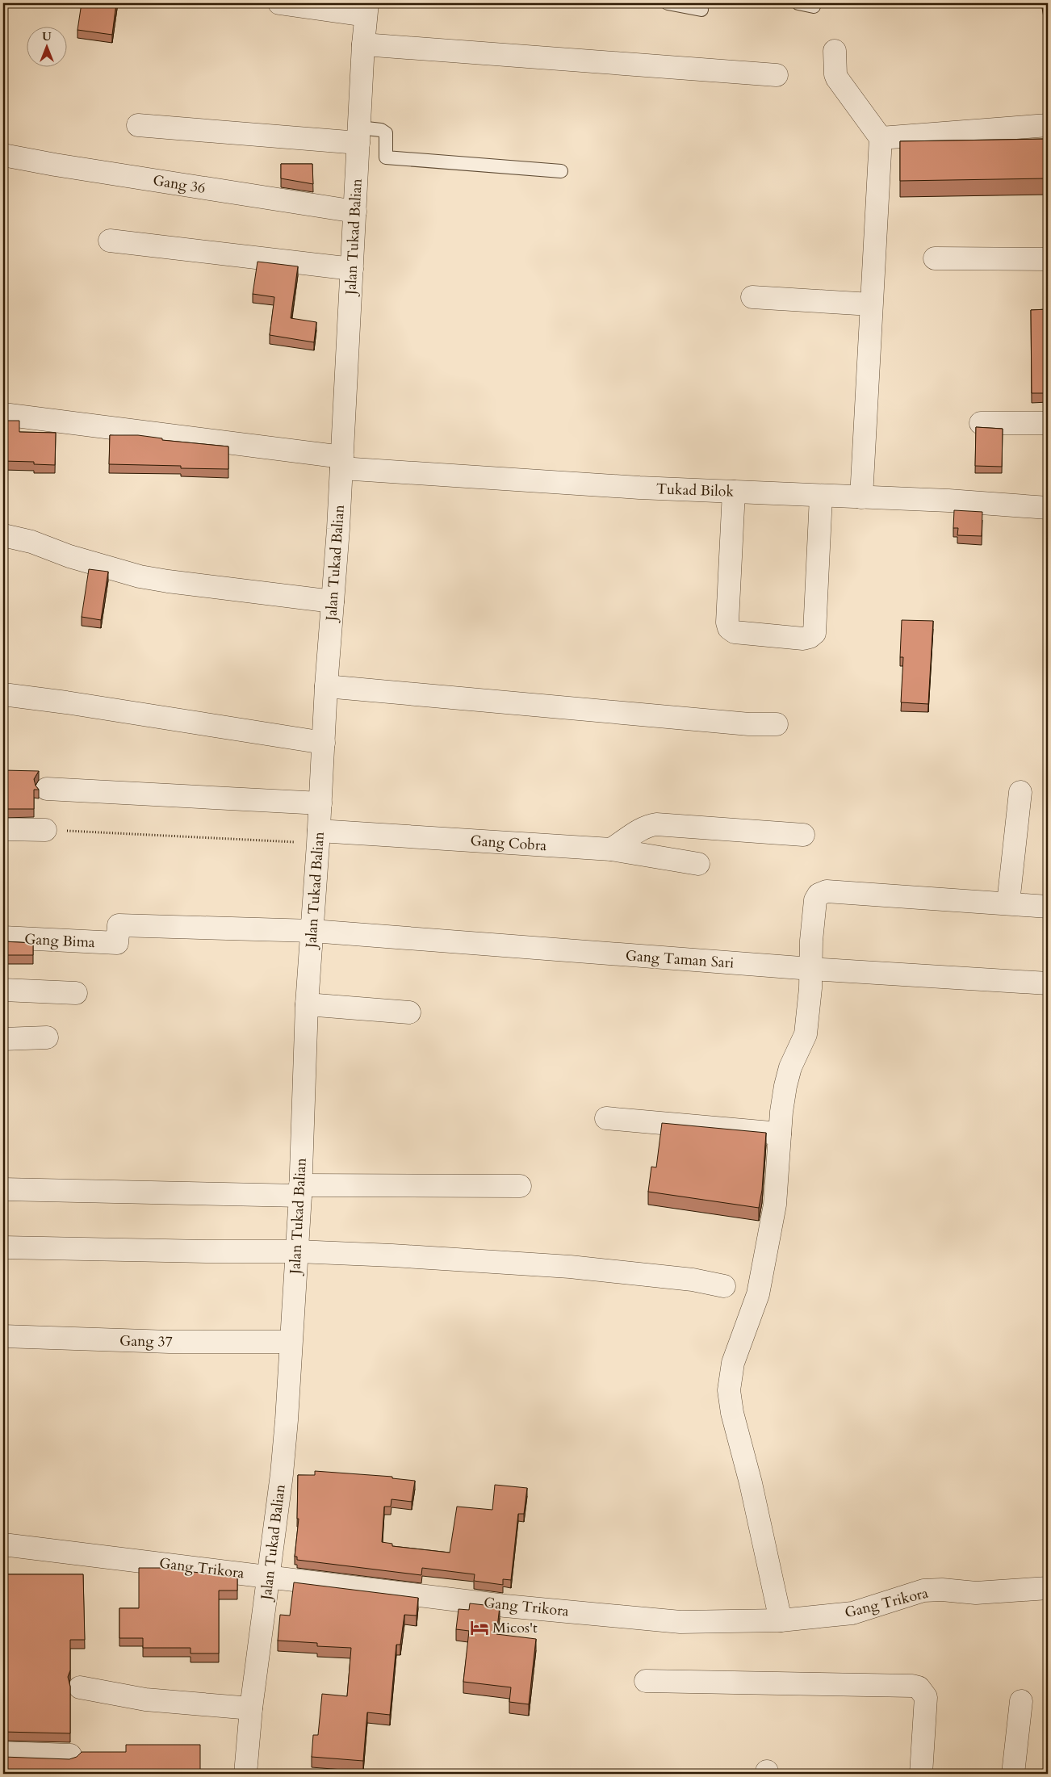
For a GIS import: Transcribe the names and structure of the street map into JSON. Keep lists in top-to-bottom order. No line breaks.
{"streets":{"street":["Gang 36","Jalan Tukad Balian","Tukad Bilok","Gang Cobra","Gang Bima","Gang Taman Sari","Gang 37","Gang Trikora"]},"crossings":[["Gang 36","Jalan Tukad Balian"],["Jalan Tukad Balian","Tukad Bilok"],["Jalan Tukad Balian","Gang Cobra"],["Jalan Tukad Balian","Gang Taman Sari"],["Jalan Tukad Balian","Gang 37"],["Jalan Tukad Balian","Gang Trikora"],["Gang Bima","Gang Taman Sari"]],"places":{"hotel":["Micos't"]},"north":"top"}
